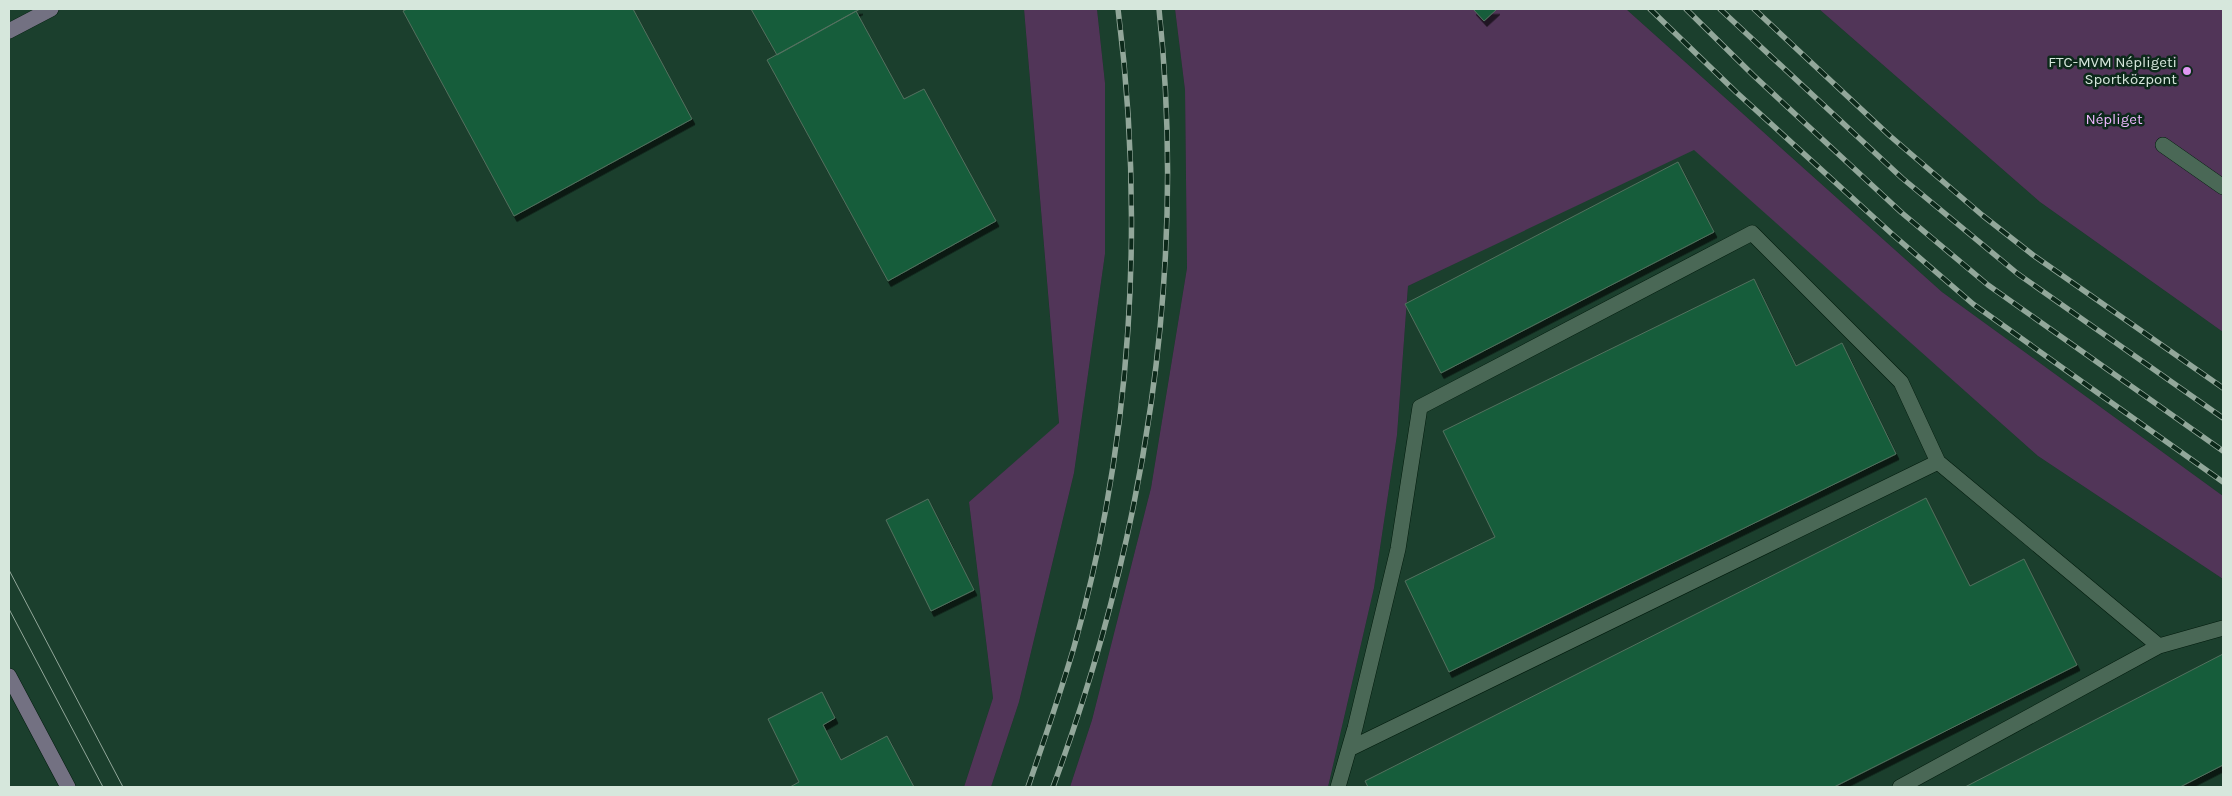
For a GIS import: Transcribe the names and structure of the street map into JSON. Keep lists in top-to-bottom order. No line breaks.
{"parks":["Népliget"],"places":["FTC-MVM Népligeti Sportközpont"]}
